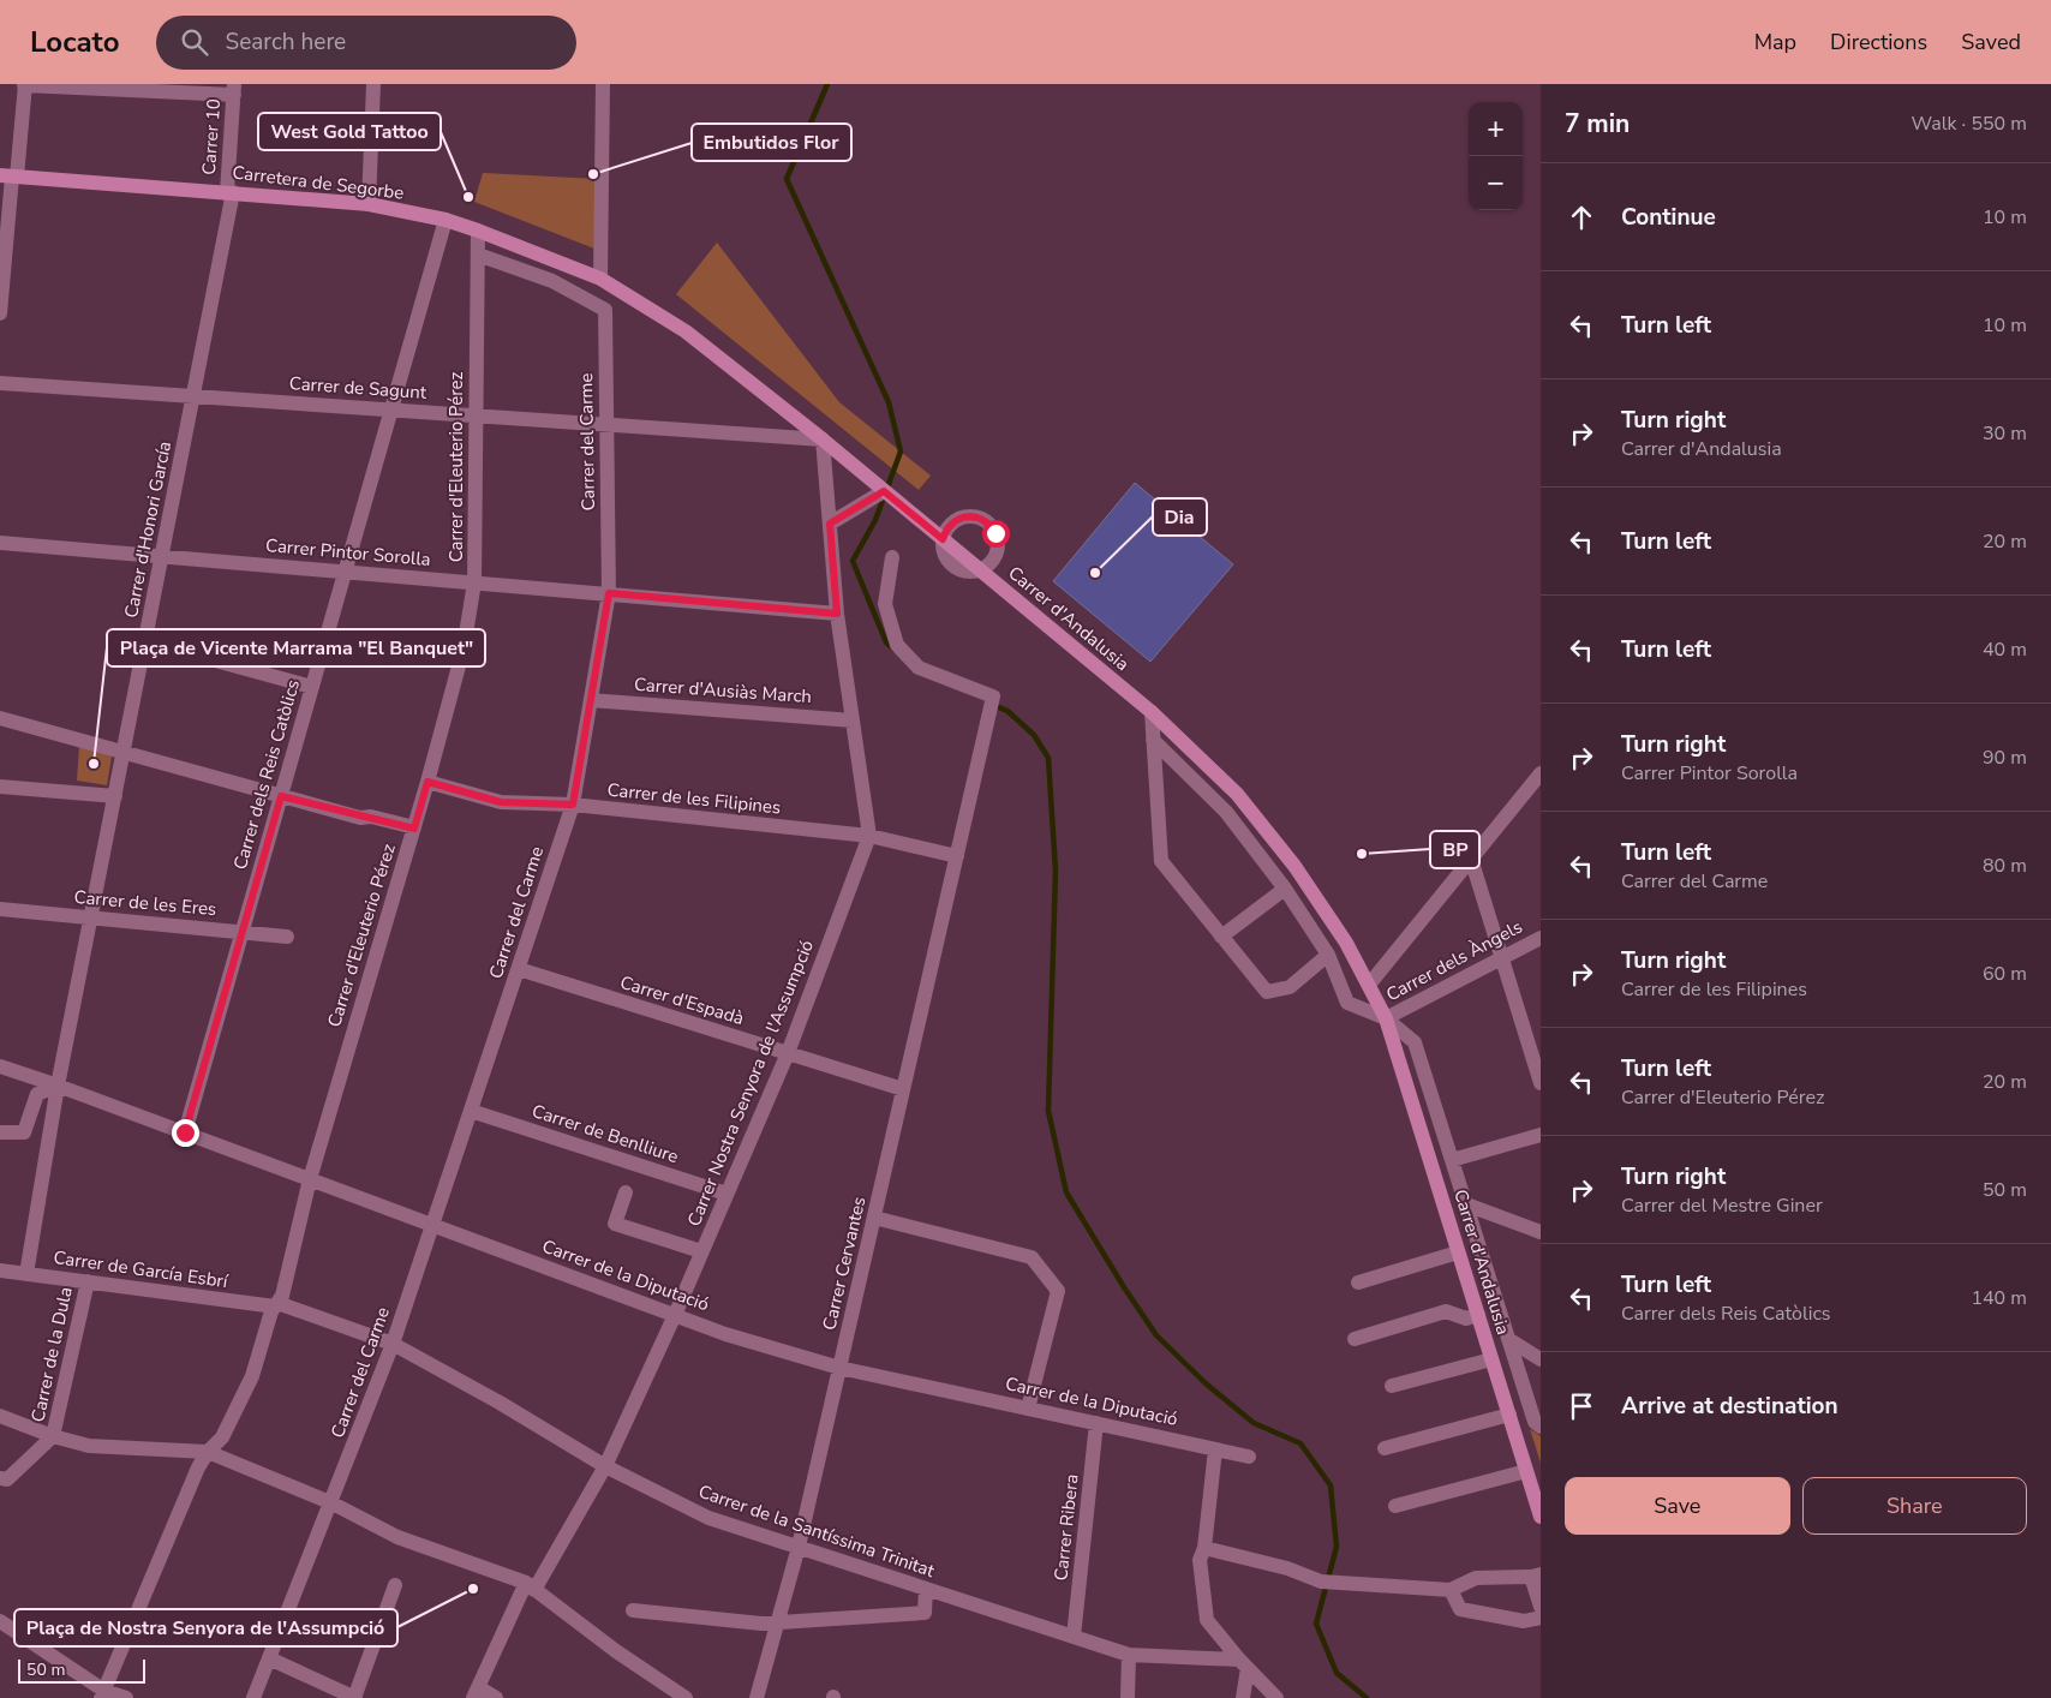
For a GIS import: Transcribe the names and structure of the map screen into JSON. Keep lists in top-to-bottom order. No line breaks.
{"streets":{"street":["Carrer 10","Carretera de Segorbe","Carrer de Sagunt","Carrer del Carme","Carrer d'Eleuterio Pérez","Carrer d'Honori García","Carrer Pintor Sorolla","Carrer d'Andalusia","Carrer d'Ausiàs March","Carrer dels Reis Catòlics","Carrer de les Filipines","Carrer de les Eres","Carrer dels Àngels","Carrer d'Espadà","Carrer Nostra Senyora de l'Assumpció","Carrer de Benlliure","Carrer Cervantes","Carrer de García Esbrí","Carrer de la Diputació","Carrer de la Dula","Carrer Ribera","Carrer de la Santíssima Trinitat"]},"crossings":[["Carrer 10","Carretera de Segorbe"],["Carrer 10","Carrer d'Honori García"],["Carretera de Segorbe","Carrer de Sagunt"],["Carretera de Segorbe","Carrer d'Eleuterio Pérez"],["Carretera de Segorbe","Carrer d'Honori García"],["Carretera de Segorbe","Carrer d'Andalusia"],["Carretera de Segorbe","Carrer dels Reis Catòlics"],["Carretera de Segorbe","Carrer Nostra Senyora de l'Assumpció"],["Carrer de Sagunt","Carrer del Carme"],["Carrer de Sagunt","Carrer d'Eleuterio Pérez"],["Carrer de Sagunt","Carrer d'Honori García"],["Carrer de Sagunt","Carrer d'Andalusia"],["Carrer de Sagunt","Carrer dels Reis Catòlics"],["Carrer de Sagunt","Carrer Nostra Senyora de l'Assumpció"],["Carrer del Carme","Carrer d'Eleuterio Pérez"],["Carrer del Carme","Carrer Pintor Sorolla"],["Carrer del Carme","Carrer d'Ausiàs March"],["Carrer del Carme","Carrer de les Filipines"],["Carrer del Carme","Carrer d'Espadà"],["Carrer del Carme","Carrer de Benlliure"],["Carrer del Carme","Carrer de la Diputació"],["Carrer del Carme","Carrer de la Santíssima Trinitat"],["Carrer d'Eleuterio Pérez","Carrer Pintor Sorolla"],["Carrer d'Eleuterio Pérez","Carrer de les Filipines"],["Carrer d'Eleuterio Pérez","Carrer de García Esbrí"],["Carrer d'Eleuterio Pérez","Carrer de la Diputació"],["Carrer d'Eleuterio Pérez","Carrer de la Santíssima Trinitat"],["Carrer d'Honori García","Carrer Pintor Sorolla"],["Carrer d'Honori García","Carrer de les Eres"],["Carrer d'Honori García","Carrer de García Esbrí"],["Carrer d'Honori García","Carrer de la Diputació"],["Carrer Pintor Sorolla","Carrer dels Reis Catòlics"],["Carrer Pintor Sorolla","Carrer Nostra Senyora de l'Assumpció"],["Carrer d'Andalusia","Carrer dels Àngels"],["Carrer d'Andalusia","Carrer Nostra Senyora de l'Assumpció"],["Carrer d'Ausiàs March","Carrer Nostra Senyora de l'Assumpció"],["Carrer dels Reis Catòlics","Carrer de les Eres"],["Carrer dels Reis Catòlics","Carrer de la Diputació"],["Carrer de les Filipines","Carrer Nostra Senyora de l'Assumpció"],["Carrer de les Filipines","Carrer Cervantes"],["Carrer d'Espadà","Carrer Nostra Senyora de l'Assumpció"],["Carrer d'Espadà","Carrer Cervantes"],["Carrer Nostra Senyora de l'Assumpció","Carrer de Benlliure"],["Carrer Nostra Senyora de l'Assumpció","Carrer de la Diputació"],["Carrer Nostra Senyora de l'Assumpció","Carrer de la Santíssima Trinitat"],["Carrer Cervantes","Carrer de la Diputació"],["Carrer Cervantes","Carrer de la Santíssima Trinitat"],["Carrer de García Esbrí","Carrer de la Dula"],["Carrer de García Esbrí","Carrer de la Santíssima Trinitat"],["Carrer de la Diputació","Carrer Ribera"],["Carrer Ribera","Carrer de la Santíssima Trinitat"]],"places":["Embutidos Flor","West Gold Tattoo","Dia","Plaça de Vicente Marrama \"El Banquet\"","BP","Plaça de Nostra Senyora de l'Assumpció"],"scale_bar":"50 m","page":{"header":"Locato","search":"Search here","nav":["Map","Directions","Saved"],"heading":["7 min","Walk · 550 m"],"map_buttons":["+","−"],"list":[["Continue","10 m"],["Turn left","10 m"],["Turn right","Carrer d'Andalusia","30 m"],["Turn left","20 m"],["Turn left","40 m"],["Turn right","Carrer Pintor Sorolla","90 m"],["Turn left","Carrer del Carme","80 m"],["Turn right","Carrer de les Filipines","60 m"],["Turn left","Carrer d'Eleuterio Pérez","20 m"],["Turn right","Carrer del Mestre Giner","50 m"],["Turn left","Carrer dels Reis Catòlics","140 m"],"Arrive at destination"],"buttons":["Save","Share"],"scale":"50 m"}}
